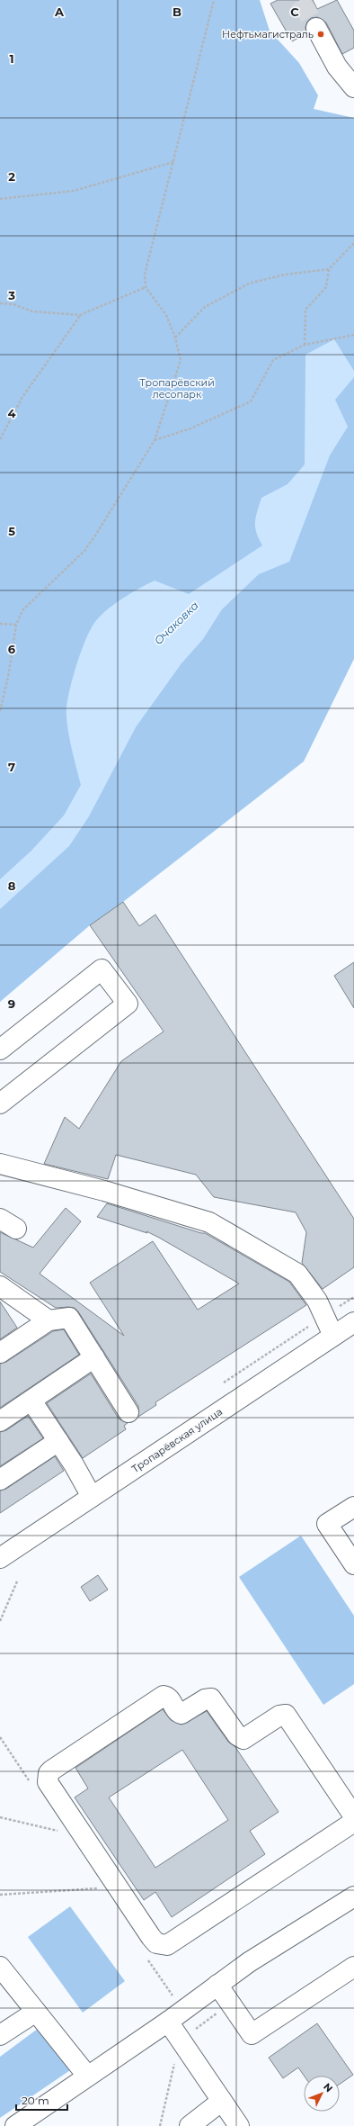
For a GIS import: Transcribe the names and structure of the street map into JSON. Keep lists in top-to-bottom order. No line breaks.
{"streets":{"street":["Тропарёвская улица"]},"water":["Очаковка"],"parks":["Тропарёвский лесопарк"],"places":["Нефтьмагистраль"],"scale_bar":"20 m","north":"top right","grid":{"columns":["A","B","C"],"rows":["1","2","3","4","5","6","7","8","9"]}}
